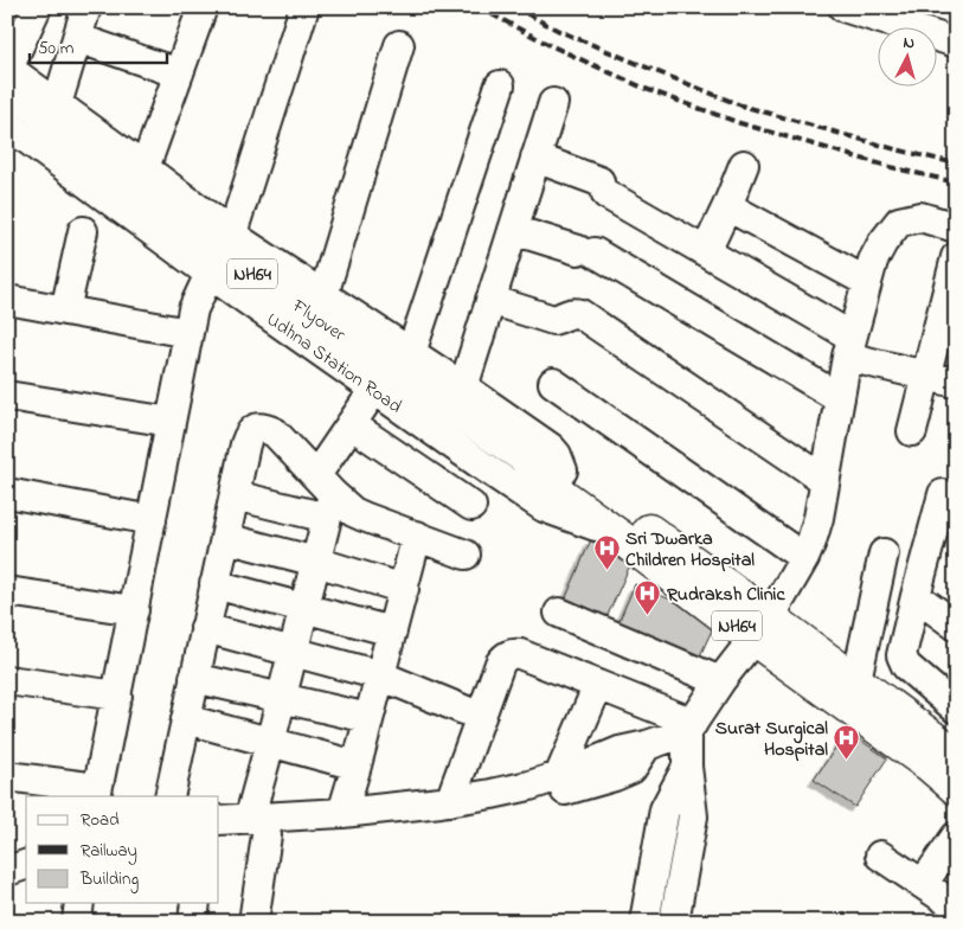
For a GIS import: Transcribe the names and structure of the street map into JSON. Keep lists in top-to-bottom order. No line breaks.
{"streets":{"main road":["NH64","Flyover"],"street":["Udhna Station Road"]},"crossings":[["NH64","Flyover"],["NH64","Udhna Station Road"]],"places":{"hospital":["Sri Dwarka Children Hospital","Rudraksh Clinic","Surat Surgical Hospital"]},"legend":["Road","Railway","Building"],"scale_bar":"50 m","north":"top"}
